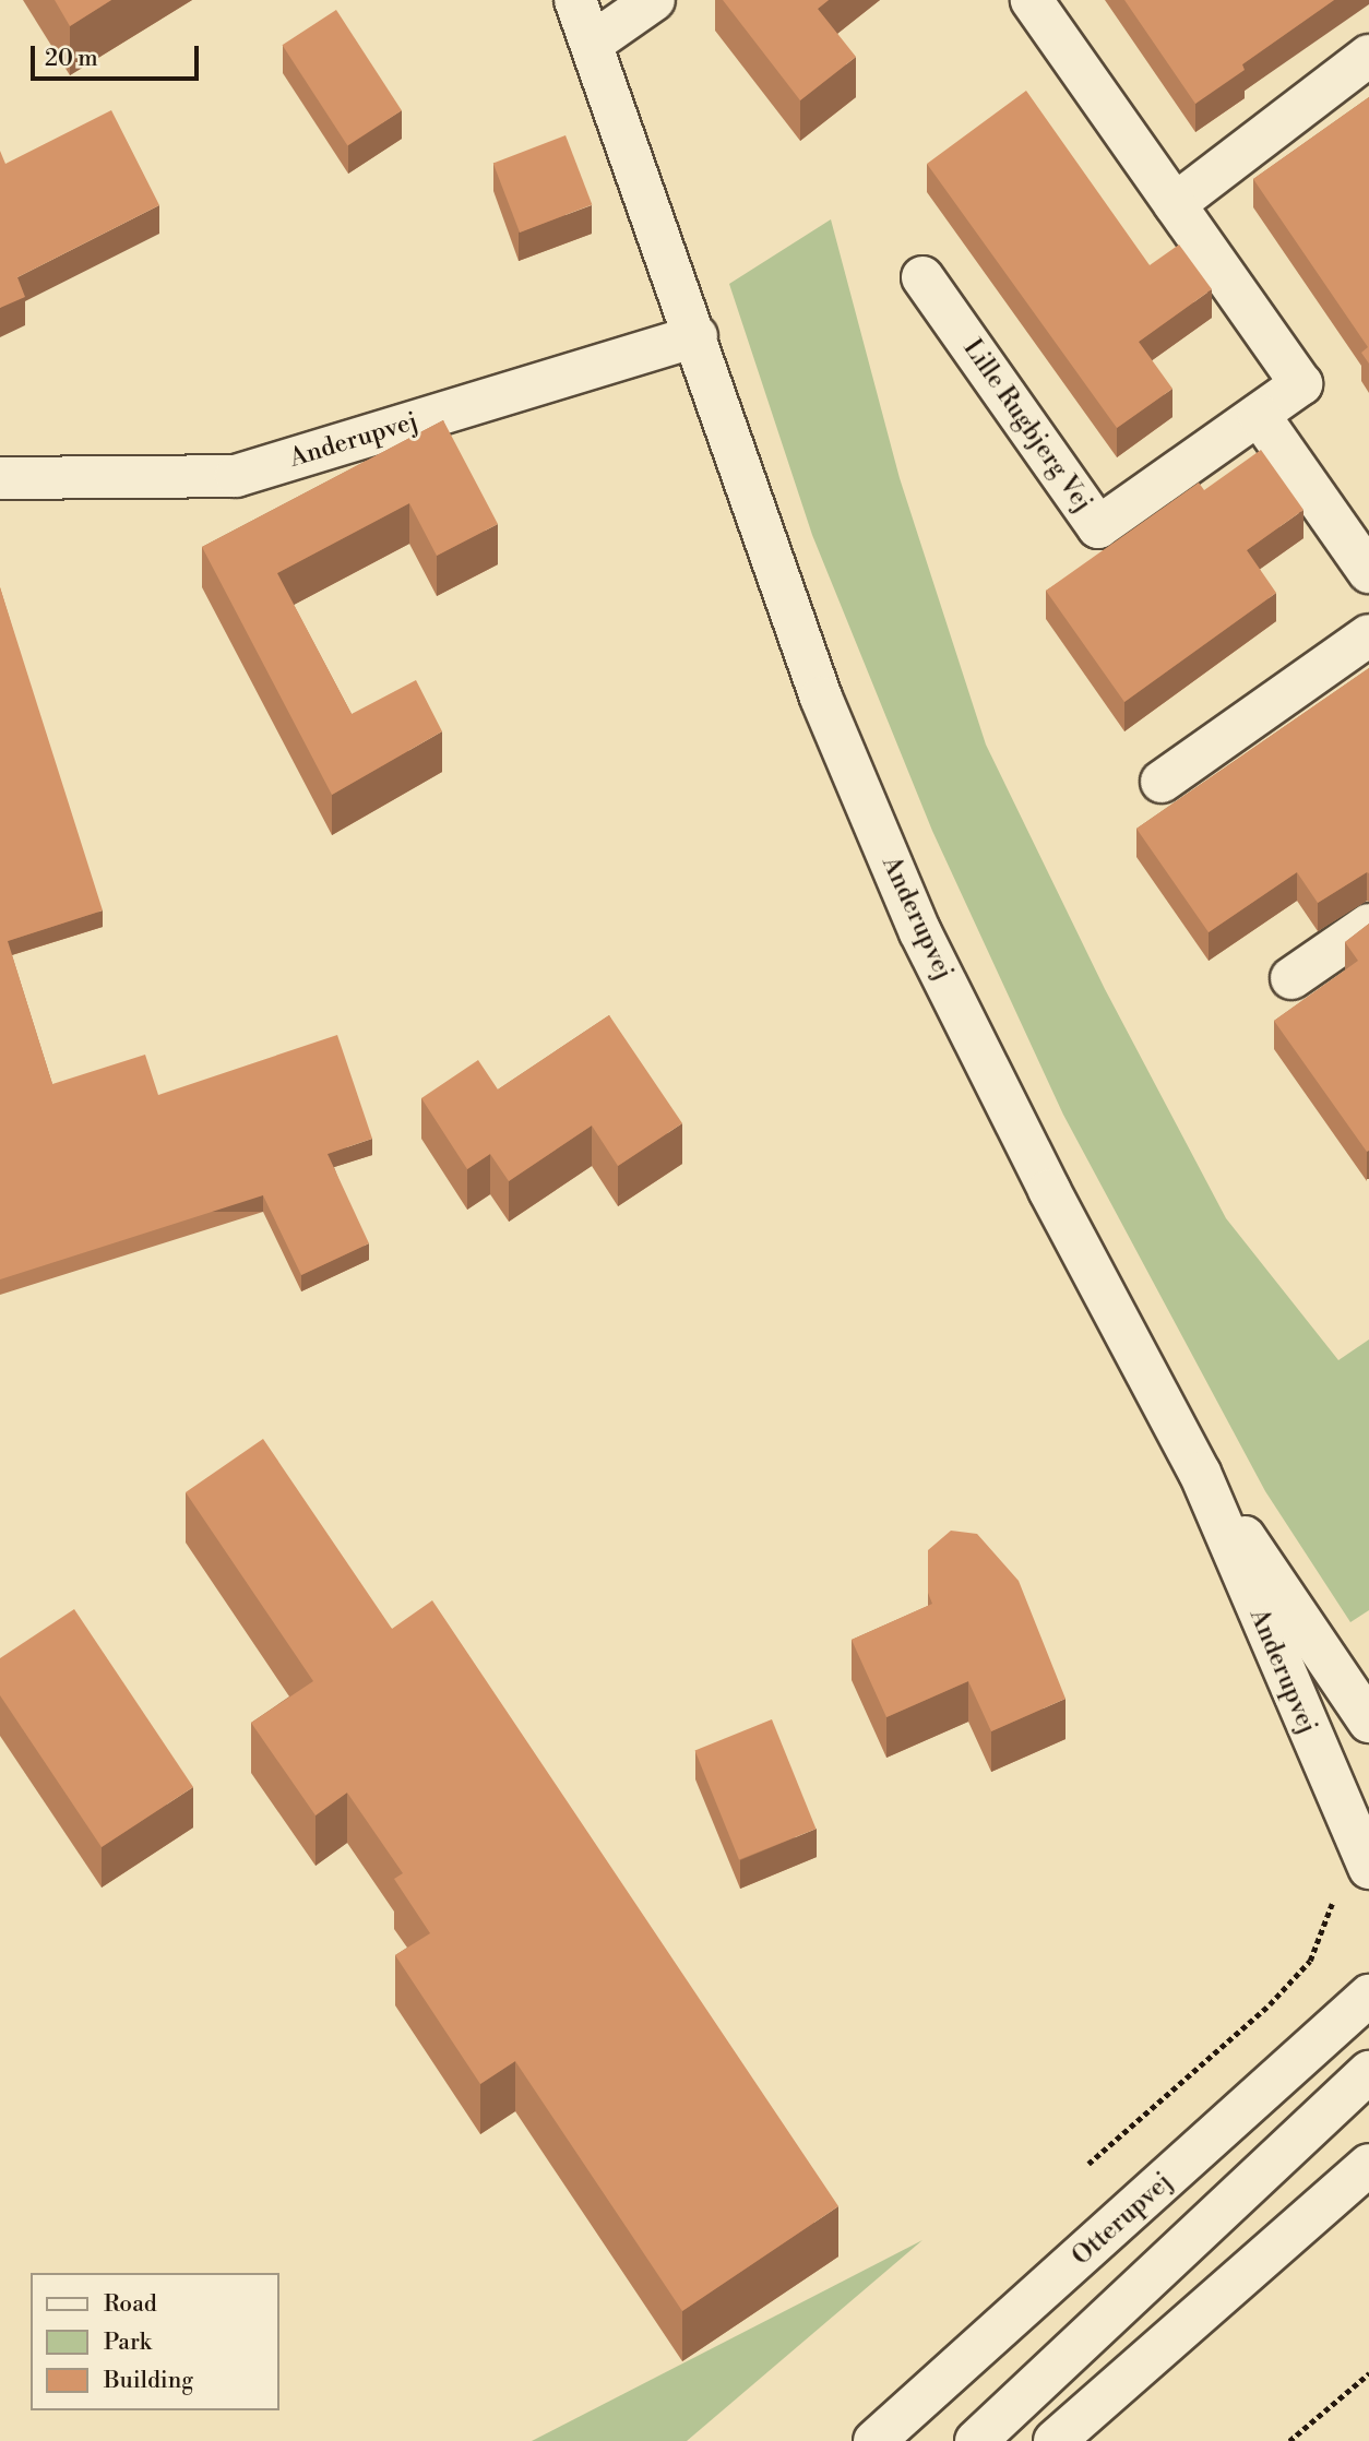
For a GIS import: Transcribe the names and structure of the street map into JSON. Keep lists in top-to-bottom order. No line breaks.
{"streets":{"street":["Lille Rugbjerg Vej","Anderupvej","Otterupvej"]},"legend":["Road","Park","Building"],"scale_bar":"20 m"}
